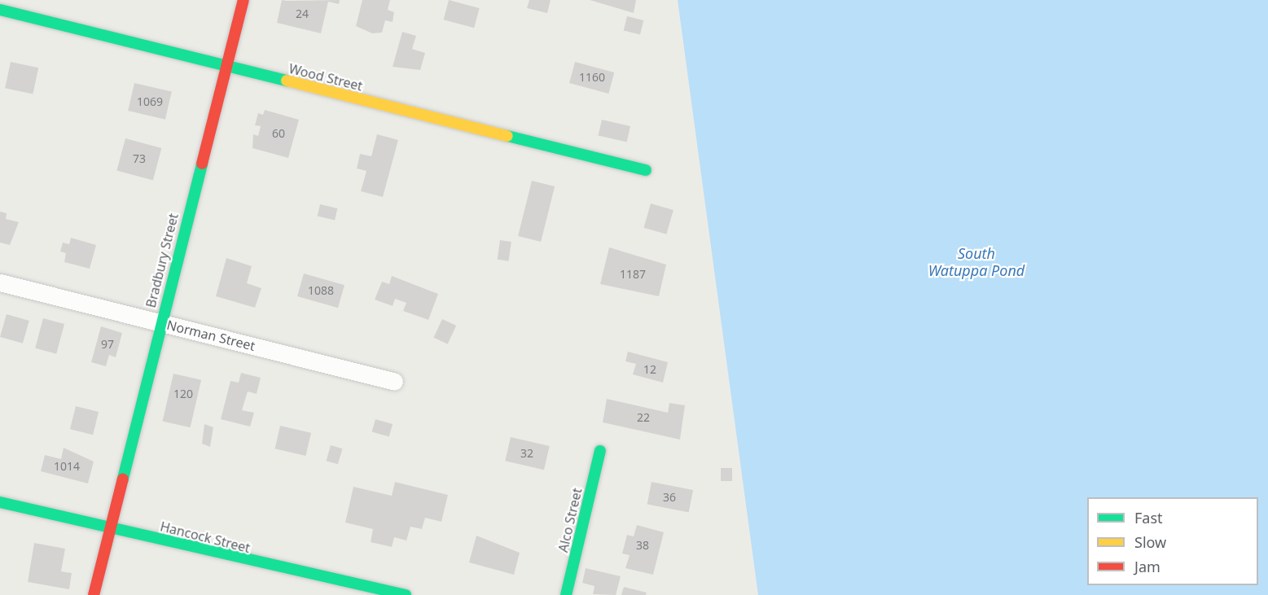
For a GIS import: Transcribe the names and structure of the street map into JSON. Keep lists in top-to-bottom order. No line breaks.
{"streets":{"street":["Wood Street","Bradbury Street","Norman Street","Alco Street","Hancock Street"]},"crossings":[["Wood Street","Bradbury Street"],["Bradbury Street","Norman Street"],["Bradbury Street","Hancock Street"]],"water":["South Watuppa Pond"],"house_numbers":["24","1160","1069","60","73","1187","1088","97","12","120","22","32","1014","36","38"],"legend":["Fast","Slow","Jam"]}
